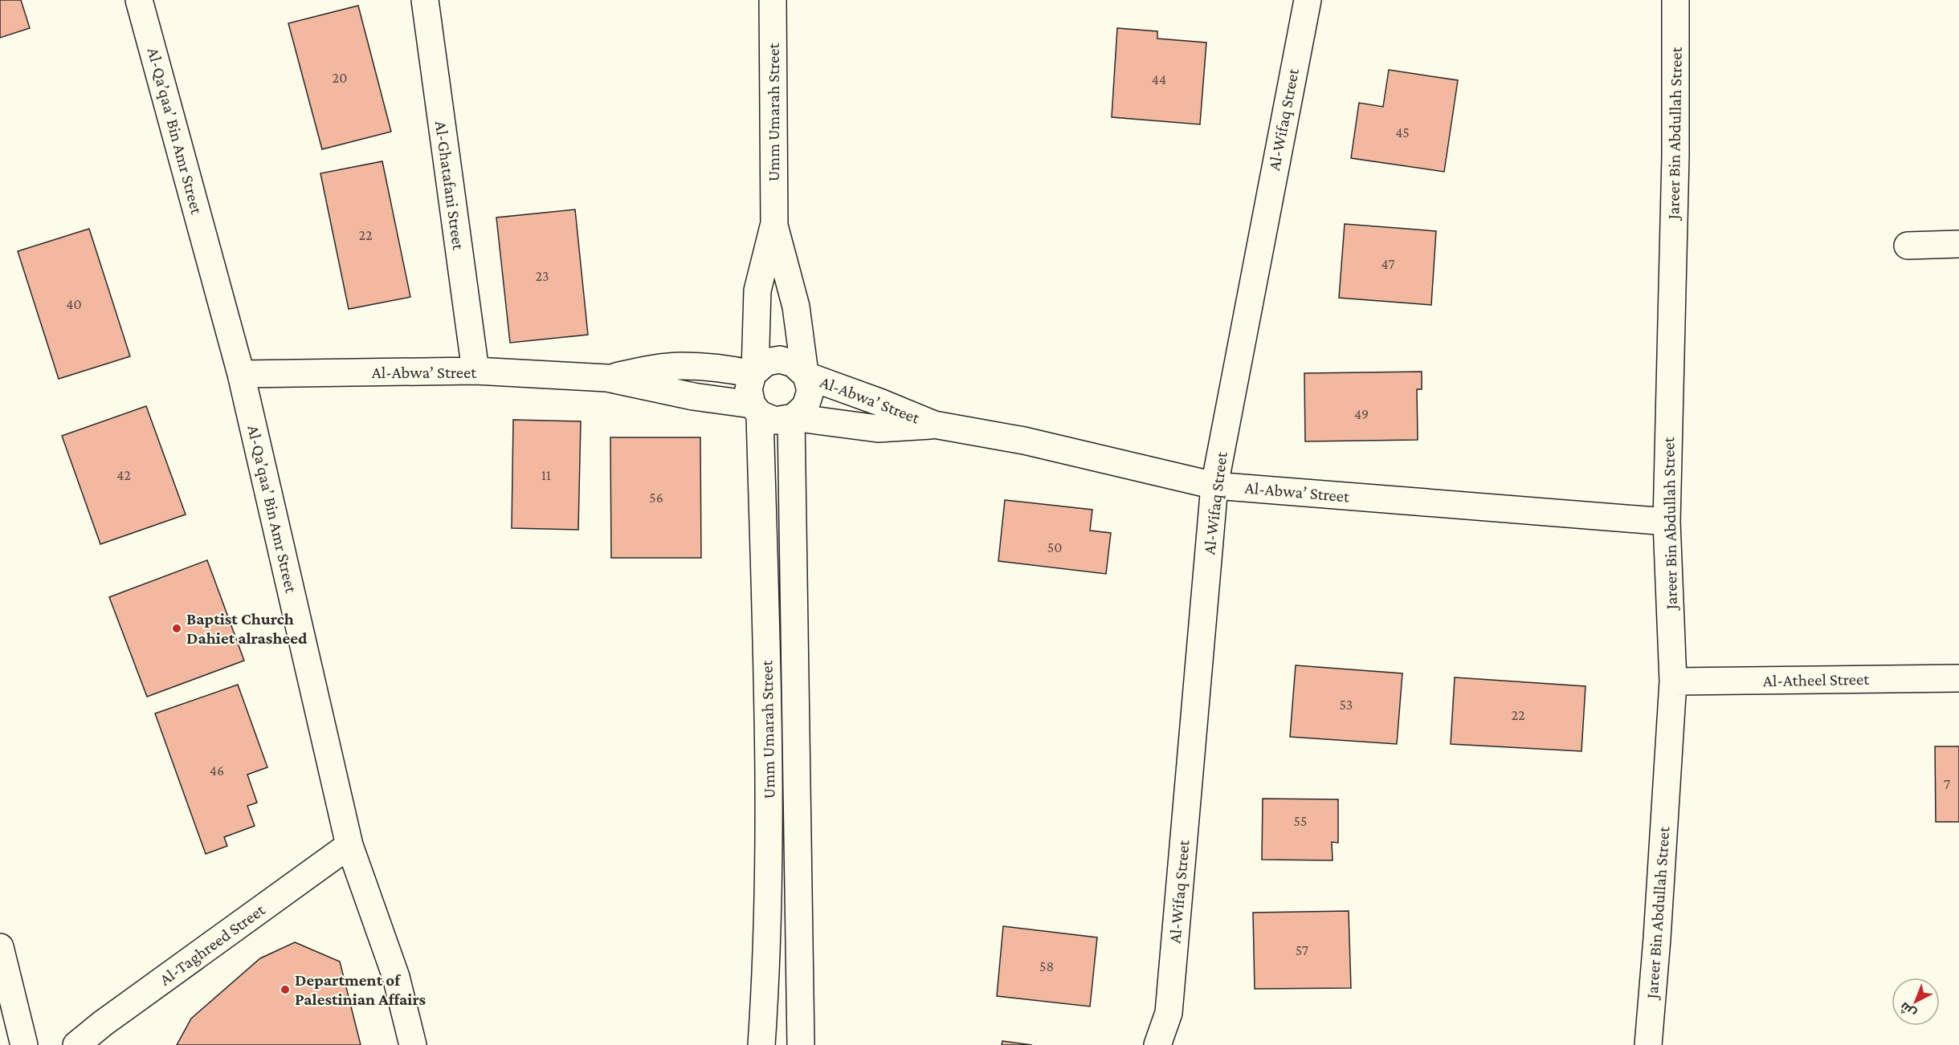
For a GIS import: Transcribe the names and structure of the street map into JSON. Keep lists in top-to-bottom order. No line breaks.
{"streets":{"street":["Umm Umarah Street","Al-Wifaq Street","Al-Qa’qaa’ Bin Amr Street","Jareer Bin Abdullah Street","Al-Ghatafani Street","Al-Abwa’ Street","Al-Atheel Street","Al-Taghreed Street"]},"crossings":[["Umm Umarah Street","Al-Abwa’ Street"],["Al-Wifaq Street","Al-Abwa’ Street"],["Al-Qa’qaa’ Bin Amr Street","Al-Abwa’ Street"],["Al-Qa’qaa’ Bin Amr Street","Al-Taghreed Street"],["Jareer Bin Abdullah Street","Al-Abwa’ Street"],["Jareer Bin Abdullah Street","Al-Atheel Street"],["Al-Ghatafani Street","Al-Abwa’ Street"]],"places":["Baptist Church Dahiet alrasheed","Department of Palestinian Affairs"],"house_numbers":["20","44","45","22","47","23","40","49","42","11","56","50","53","22","46","7","55","57","58"],"north":"bottom left"}
